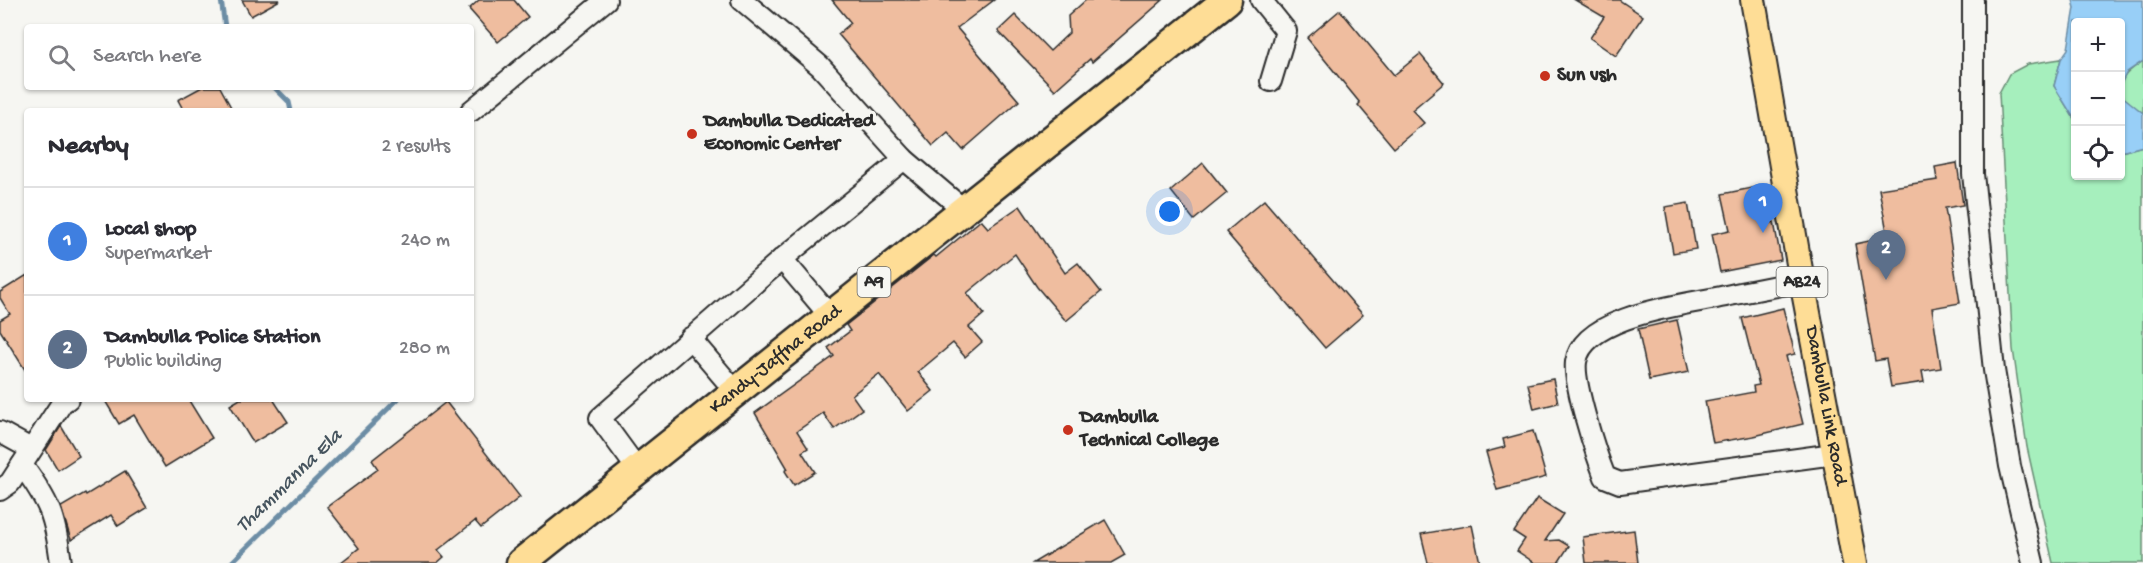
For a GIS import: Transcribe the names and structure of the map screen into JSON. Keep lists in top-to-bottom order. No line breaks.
{"streets":{"highway":["A9","Kandy-Jaffna Road"],"main road":["AB24","Dambulla Link Road"]},"water":["Thammanna Ela"],"places":["Sun vsh","Dambulla Dedicated Economic Center","Dambulla Technical College"],"page":{"map_buttons":["+","−"],"search":"Search here","heading":["Nearby","2 results"],"pins":["1","2"],"list":[{"mark":"1","name":"Local shop","note":"Supermarket","value":"240 m"},{"mark":"2","name":"Dambulla Police Station","note":"Public building","value":"280 m"}]}}
